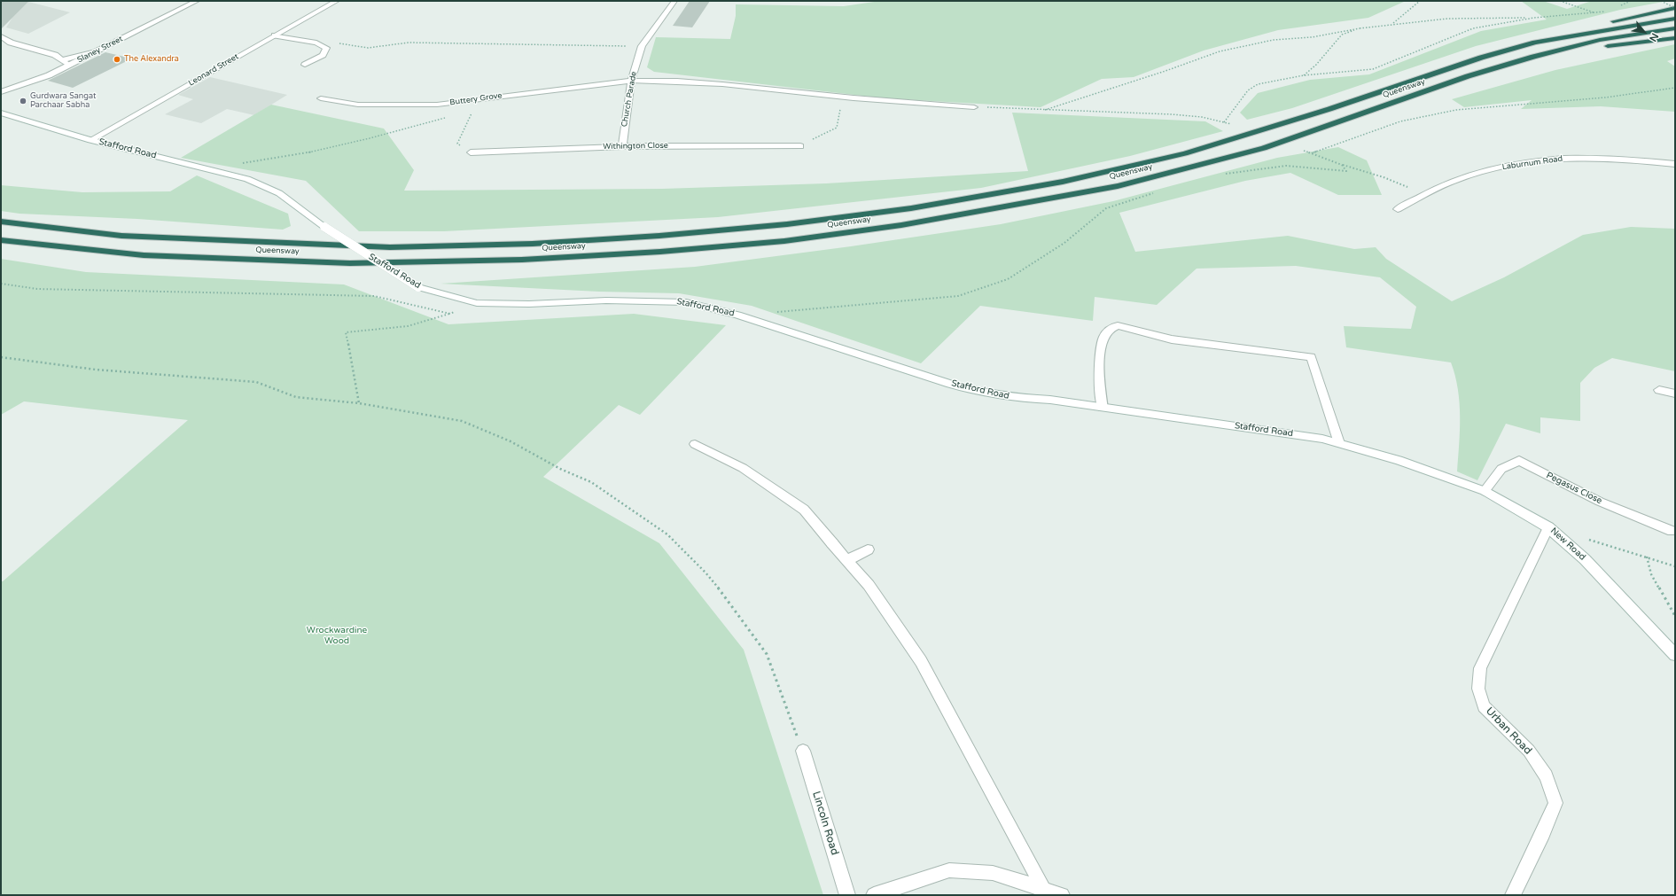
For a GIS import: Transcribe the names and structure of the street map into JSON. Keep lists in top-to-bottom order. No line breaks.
{"streets":{"highway":["Queensway"],"street":["Slaney Street","Leonard Street","Buttery Grove","Church Parade","Withington Close","Stafford Road","Laburnum Road","Pegasus Close","New Road","Urban Road","Lincoln Road"]},"crossings":[["Leonard Street","Stafford Road"],["Buttery Grove","Church Parade"],["Church Parade","Withington Close"],["Stafford Road","New Road"],["Pegasus Close","New Road"],["New Road","Urban Road"]],"parks":["Wrockwardine Wood"],"places":["The Alexandra","Gurdwara Sangat Parchaar Sabha"],"north":"bottom right"}
